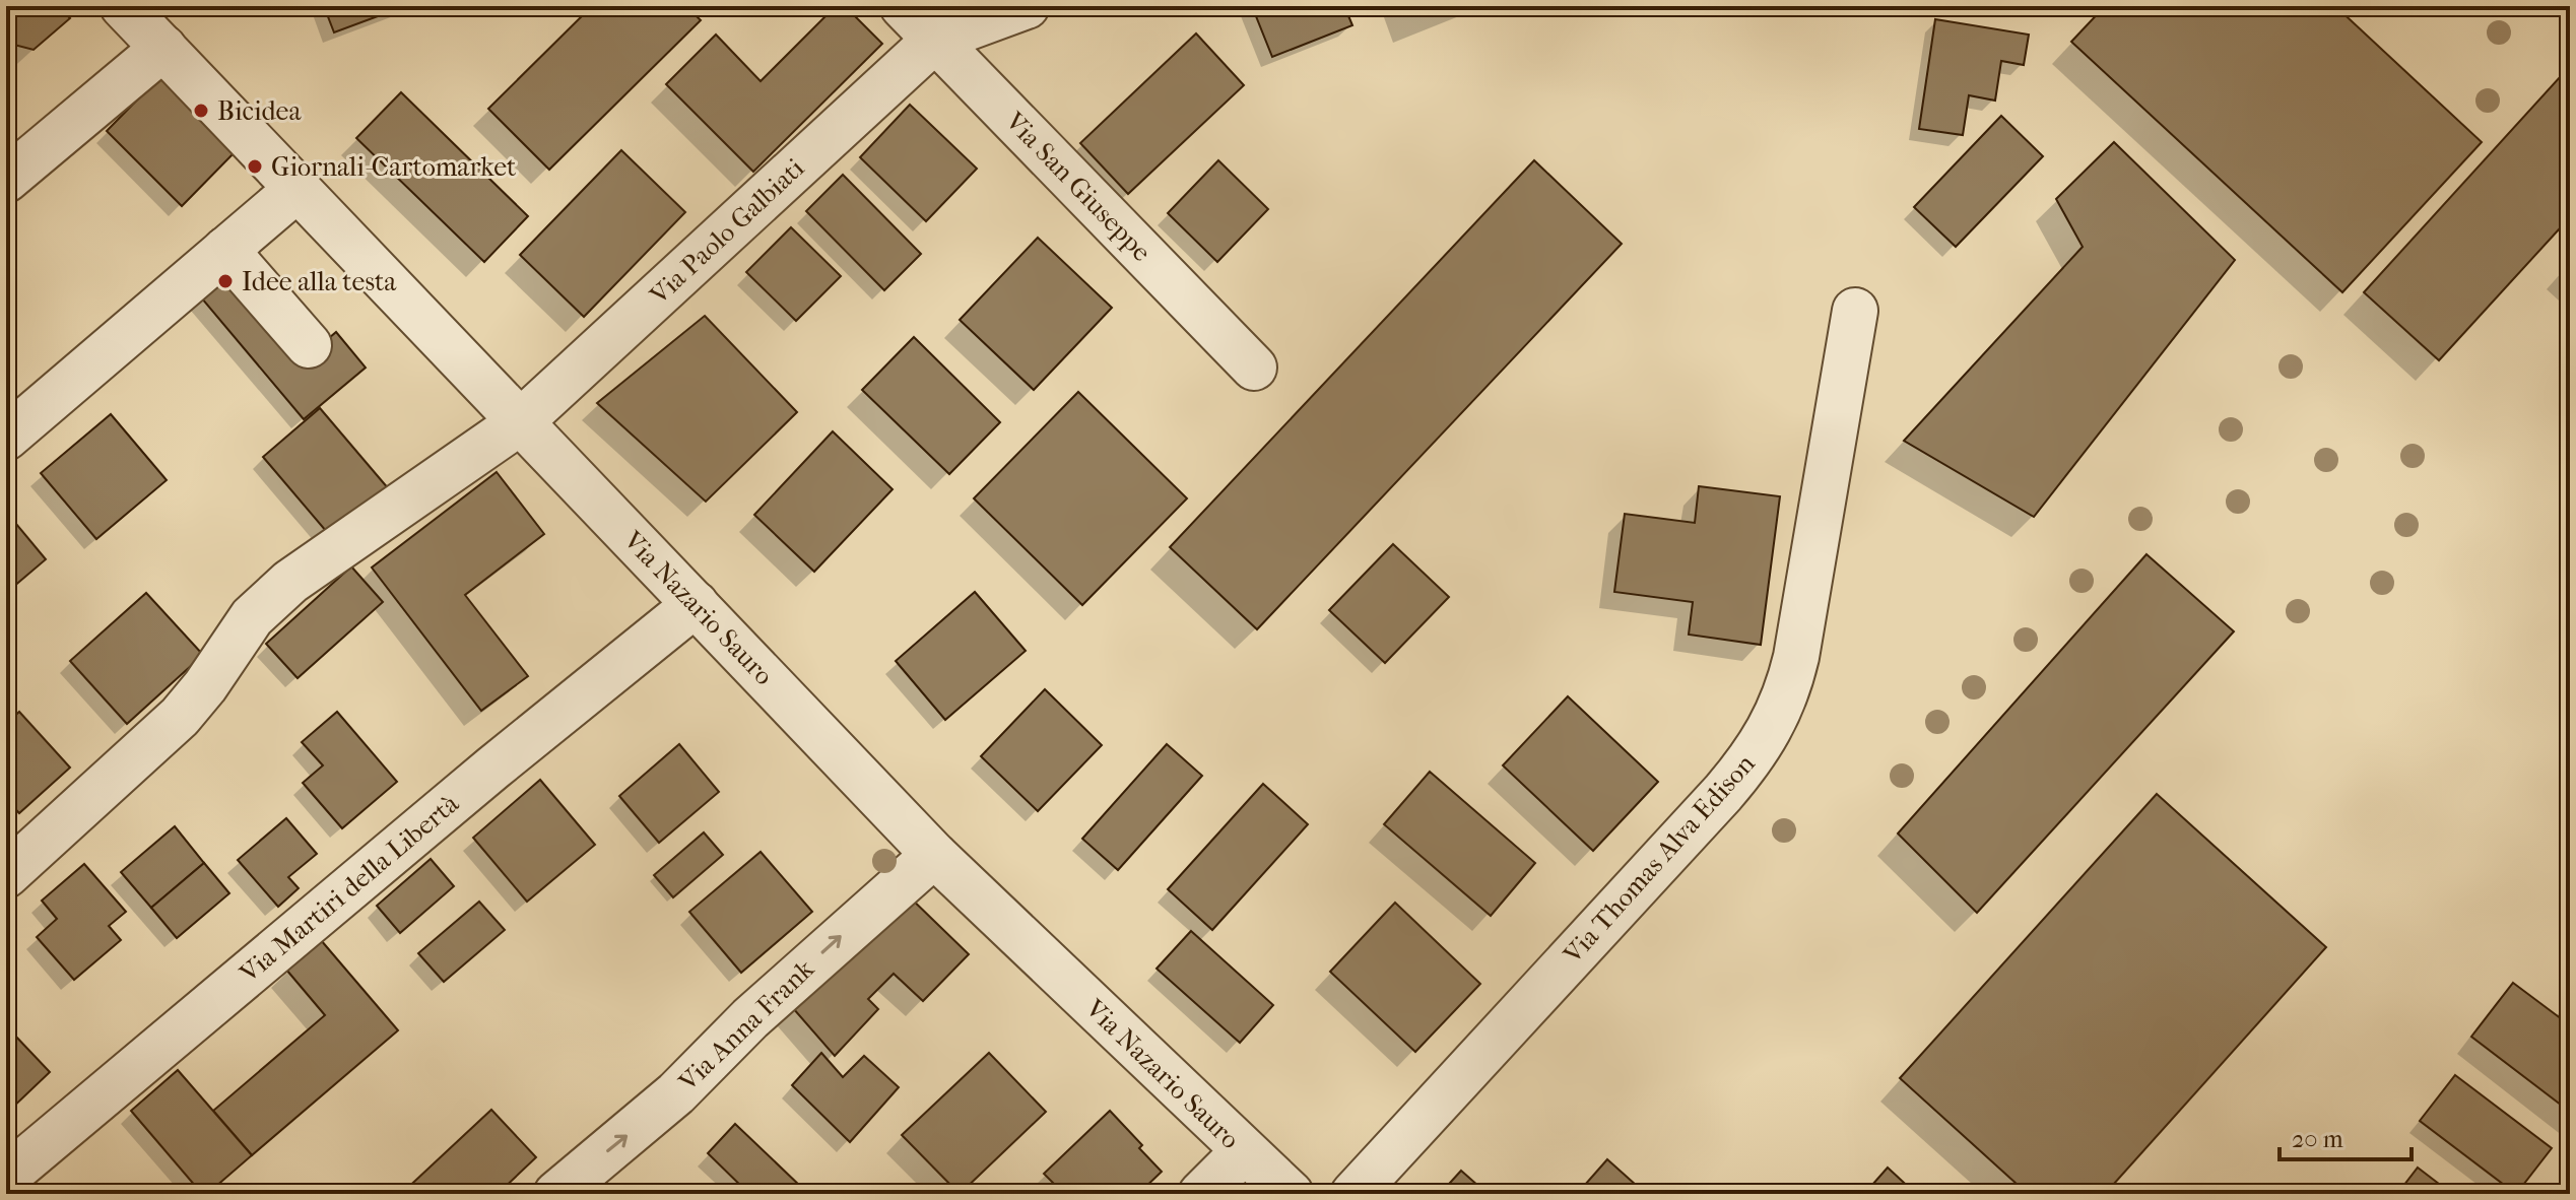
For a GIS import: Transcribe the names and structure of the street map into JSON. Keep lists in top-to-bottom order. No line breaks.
{"streets":{"street":["Via San Giuseppe","Via Paolo Galbiati","Via Nazario Sauro","Via Thomas Alva Edison","Via Martiri della Libertà","Via Anna Frank"]},"crossings":[["Via San Giuseppe","Via Paolo Galbiati"],["Via Paolo Galbiati","Via Nazario Sauro"],["Via Nazario Sauro","Via Martiri della Libertà"],["Via Nazario Sauro","Via Anna Frank"]],"one_way":["Via Anna Frank"],"places":["Bicidea","Giornali-Cartomarket","Idee alla testa"],"scale_bar":"20 m"}
